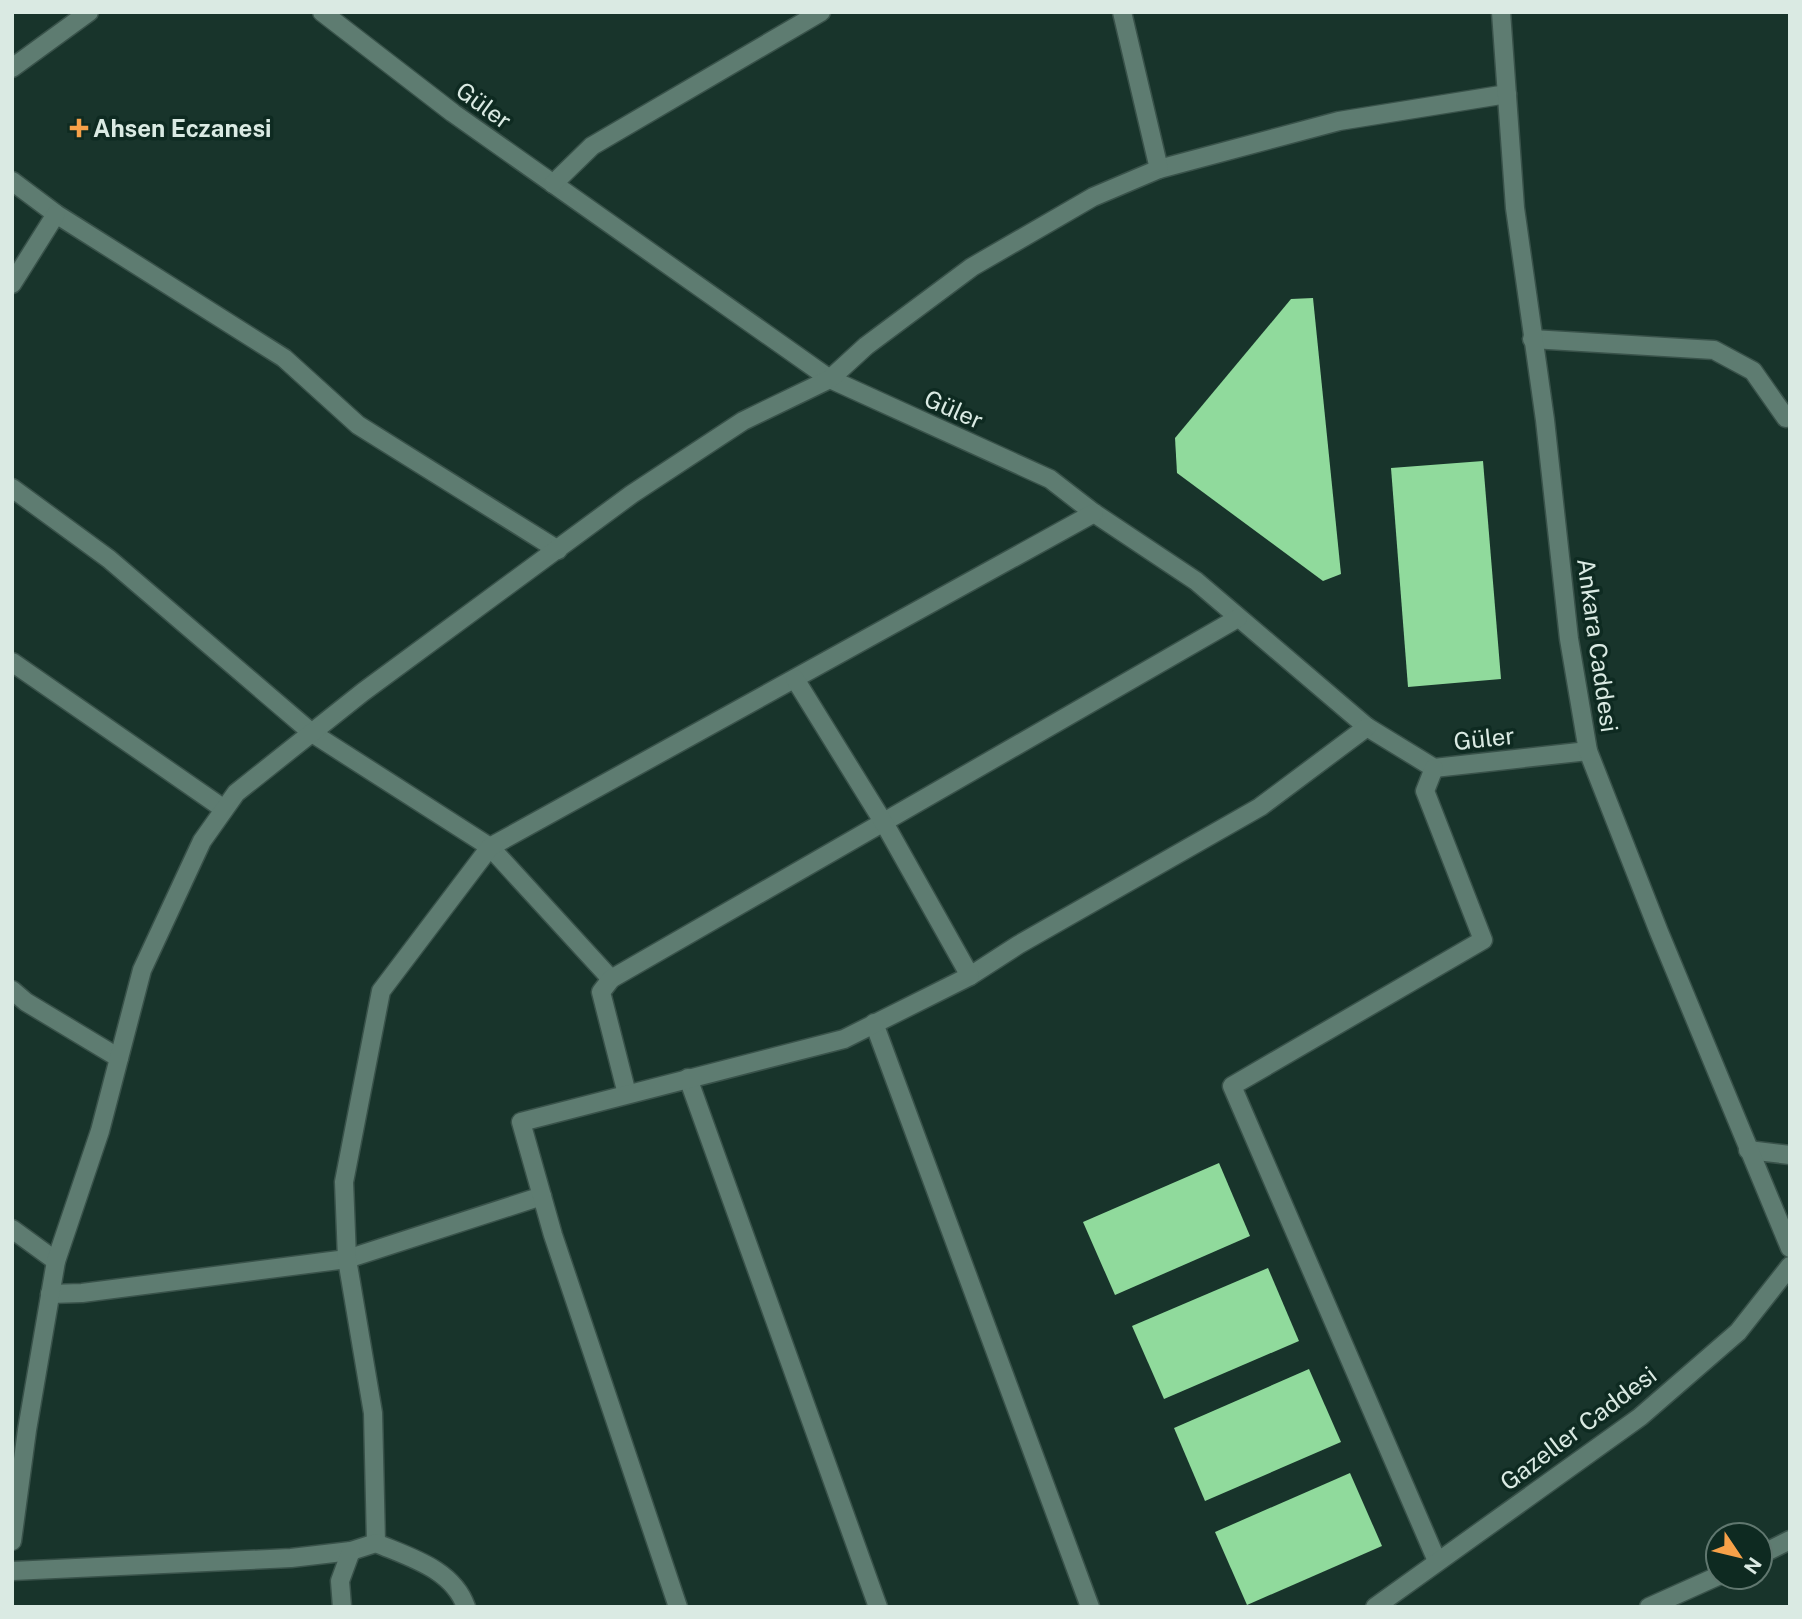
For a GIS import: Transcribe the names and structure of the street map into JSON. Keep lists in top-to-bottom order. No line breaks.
{"streets":{"street":["Güler","Ankara Caddesi","Gazeller Caddesi"]},"crossings":[["Güler","Ankara Caddesi"]],"places":{"health":["Ahsen Eczanesi"]},"north":"bottom right"}
